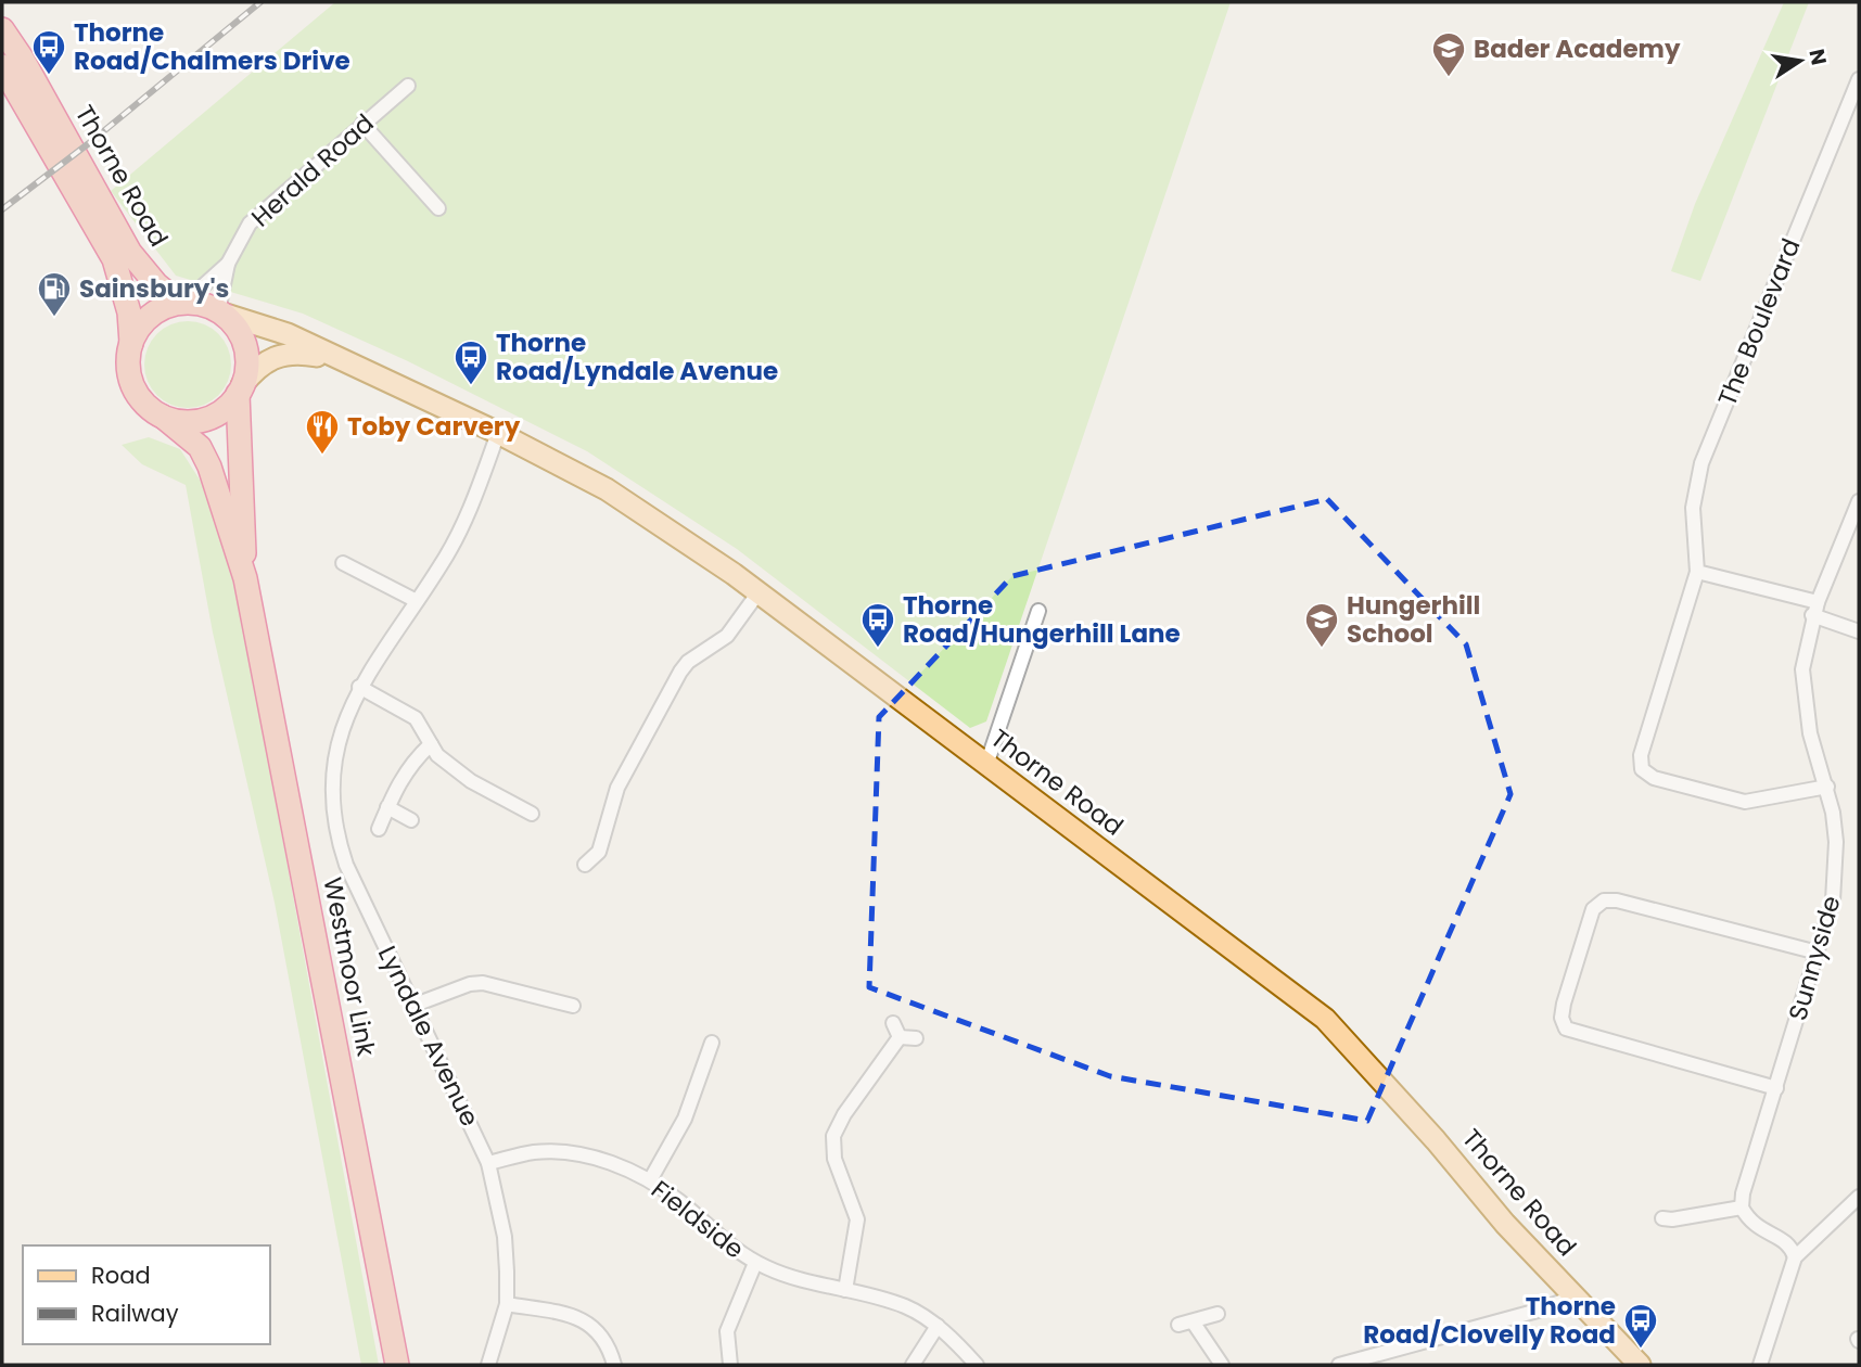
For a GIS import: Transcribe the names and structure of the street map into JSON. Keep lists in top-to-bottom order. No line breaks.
{"streets":{"highway":["Thorne Road","Westmoor Link"],"street":["Herald Road","The Boulevard","Sunnyside","Lyndale Avenue","Fieldside"]},"crossings":[["Herald Road","Thorne Road"],["Herald Road","Westmoor Link"],["Thorne Road","Westmoor Link"],["Thorne Road","Lyndale Avenue"],["The Boulevard","Sunnyside"],["Lyndale Avenue","Fieldside"]],"places":{"bus stop":["Thorne Road/Chalmers Drive","Thorne Road/Lyndale Avenue","Thorne Road/Hungerhill Lane","Thorne Road/Clovelly Road"],"school or university":["Bader Academy","Hungerhill School"],"fuel station":["Sainsbury's"],"restaurant":["Toby Carvery"]},"legend":["Road","Railway"],"north":"right"}
